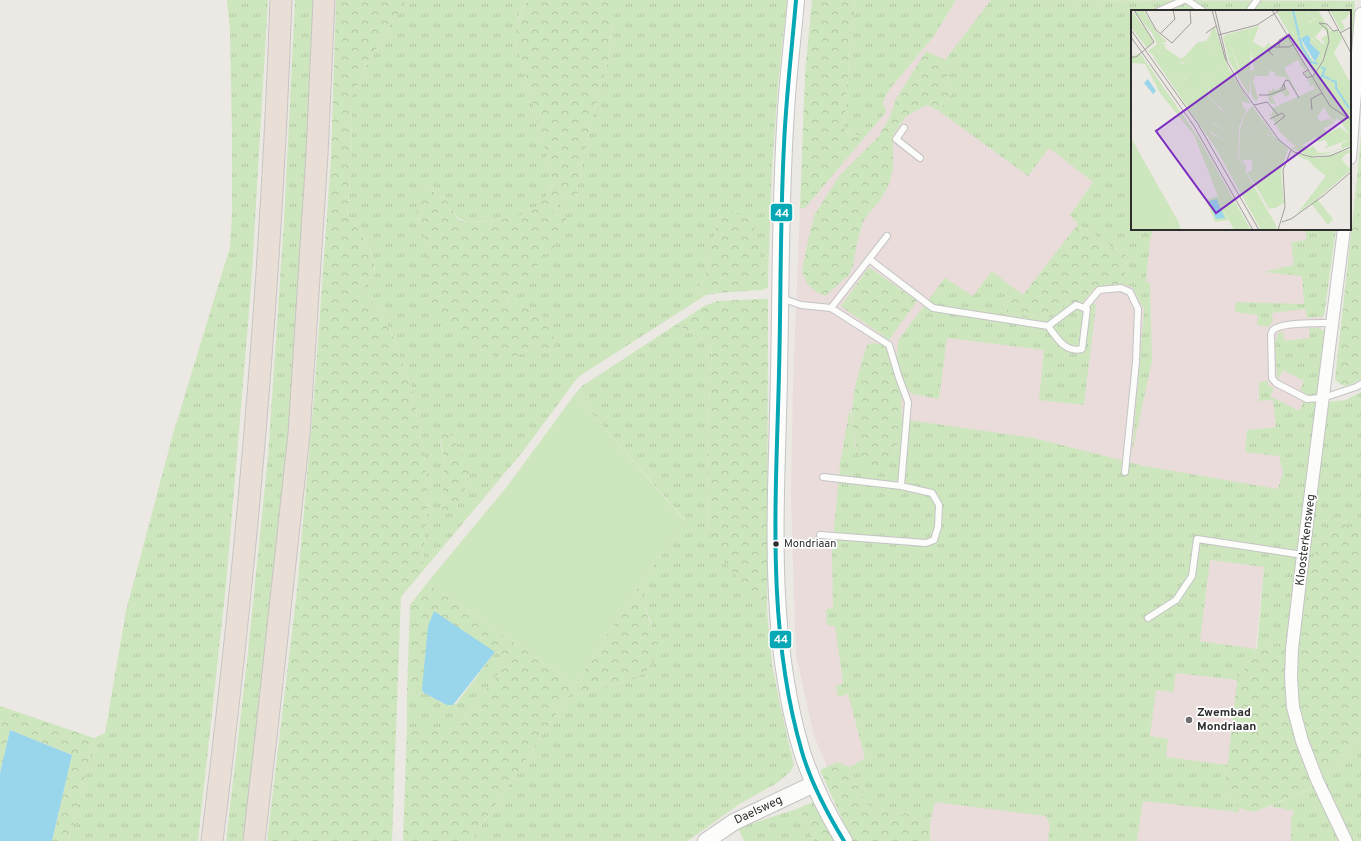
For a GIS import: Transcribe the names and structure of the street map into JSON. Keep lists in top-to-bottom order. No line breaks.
{"streets":{"street":["Kloosterkensweg","Daelsweg"]},"places":["Mondriaan","Zwembad Mondriaan"],"lines":["transit line 44"]}
